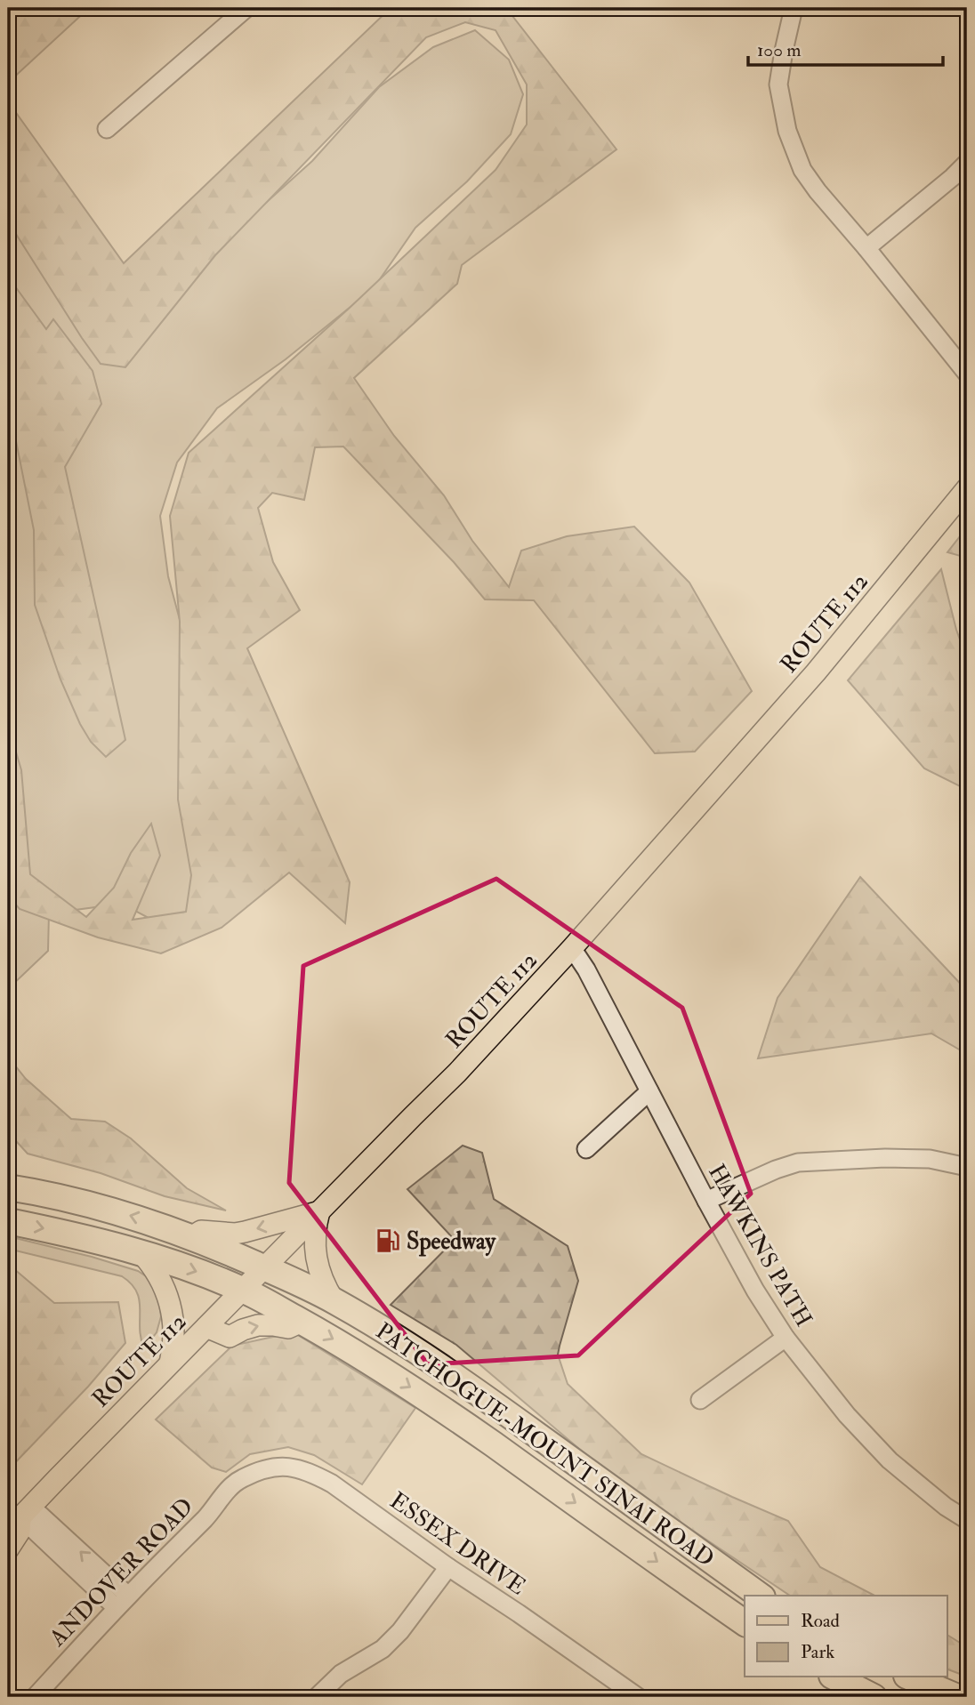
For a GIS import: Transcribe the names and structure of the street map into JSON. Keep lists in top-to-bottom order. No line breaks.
{"streets":{"highway":["PATCHOGUE-MOUNT SINAI ROAD"],"main road":["ROUTE 112"],"street":["HAWKINS PATH","ESSEX DRIVE","ANDOVER ROAD"]},"crossings":[["ROUTE 112","HAWKINS PATH"],["ROUTE 112","PATCHOGUE-MOUNT SINAI ROAD"],["ESSEX DRIVE","ANDOVER ROAD"]],"places":{"fuel station":["Speedway"]},"legend":["Road","Park"],"scale_bar":"100 m"}
